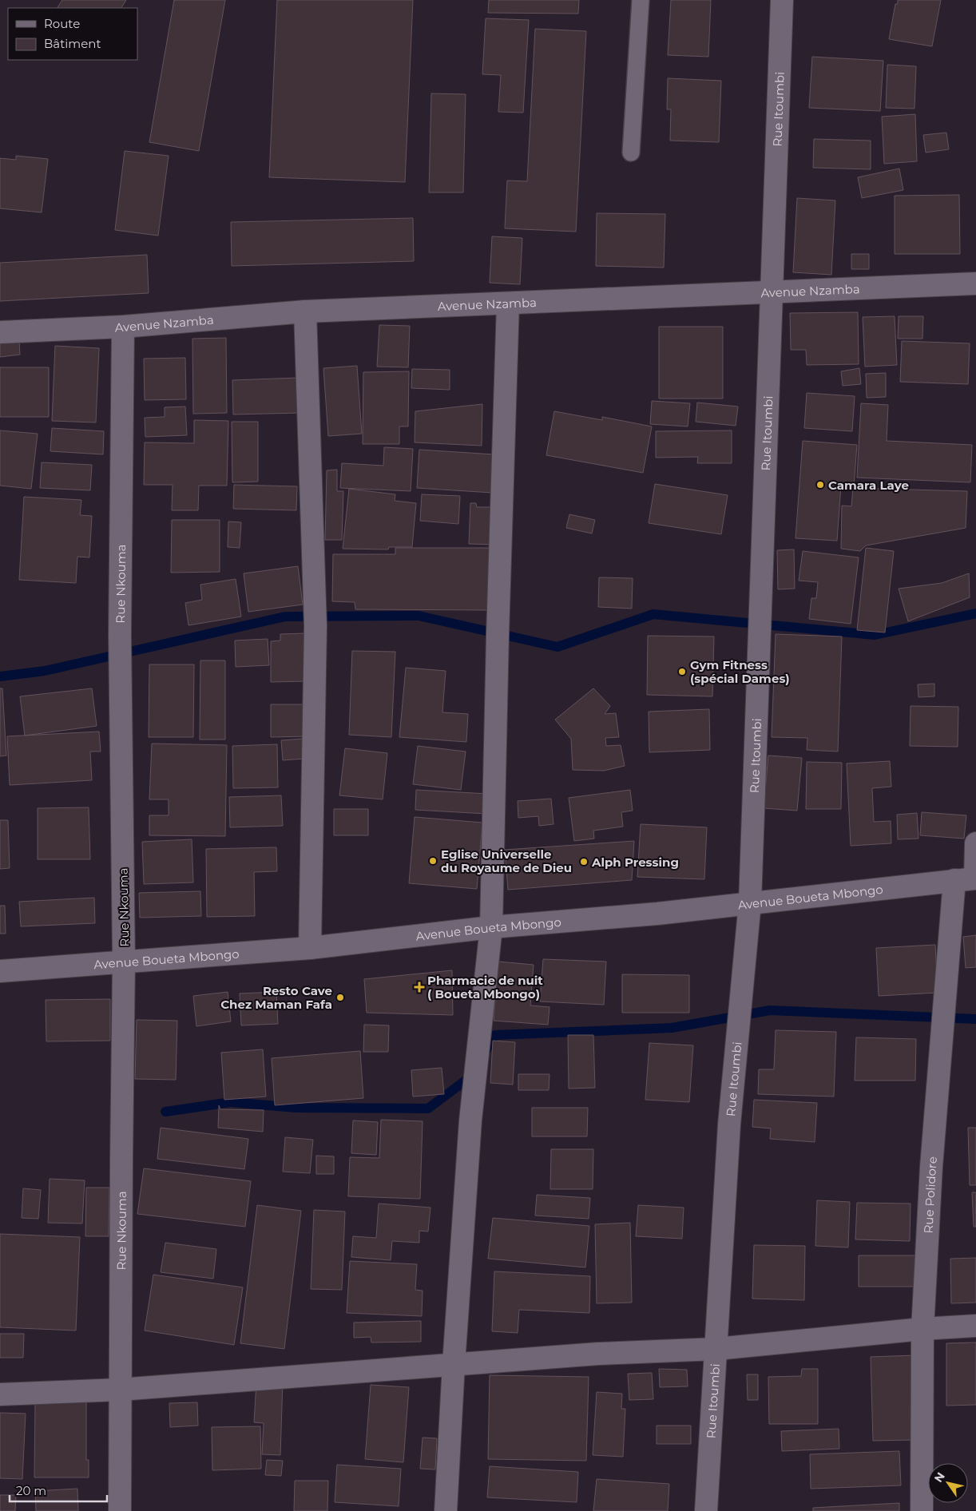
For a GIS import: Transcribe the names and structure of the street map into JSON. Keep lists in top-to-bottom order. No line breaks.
{"streets":{"street":["Rue Itoumbi","Avenue Nzamba","Rue Nkouma","Avenue Boueta Mbongo","Rue Polidore"]},"crossings":[["Rue Itoumbi","Avenue Nzamba"],["Rue Itoumbi","Avenue Boueta Mbongo"],["Avenue Nzamba","Rue Nkouma"],["Rue Nkouma","Avenue Boueta Mbongo"],["Avenue Boueta Mbongo","Rue Polidore"]],"places":{"other":["Camara Laye","Gym Fitness (spécial Dames)","Eglise Universelle du Royaume de Dieu","Alph Pressing","Resto Cave Chez Maman Fafa"],"health":["Pharmacie de nuit ( Boueta Mbongo)"]},"legend":["Route","Bâtiment"],"scale_bar":"20 m","north":"top left"}
